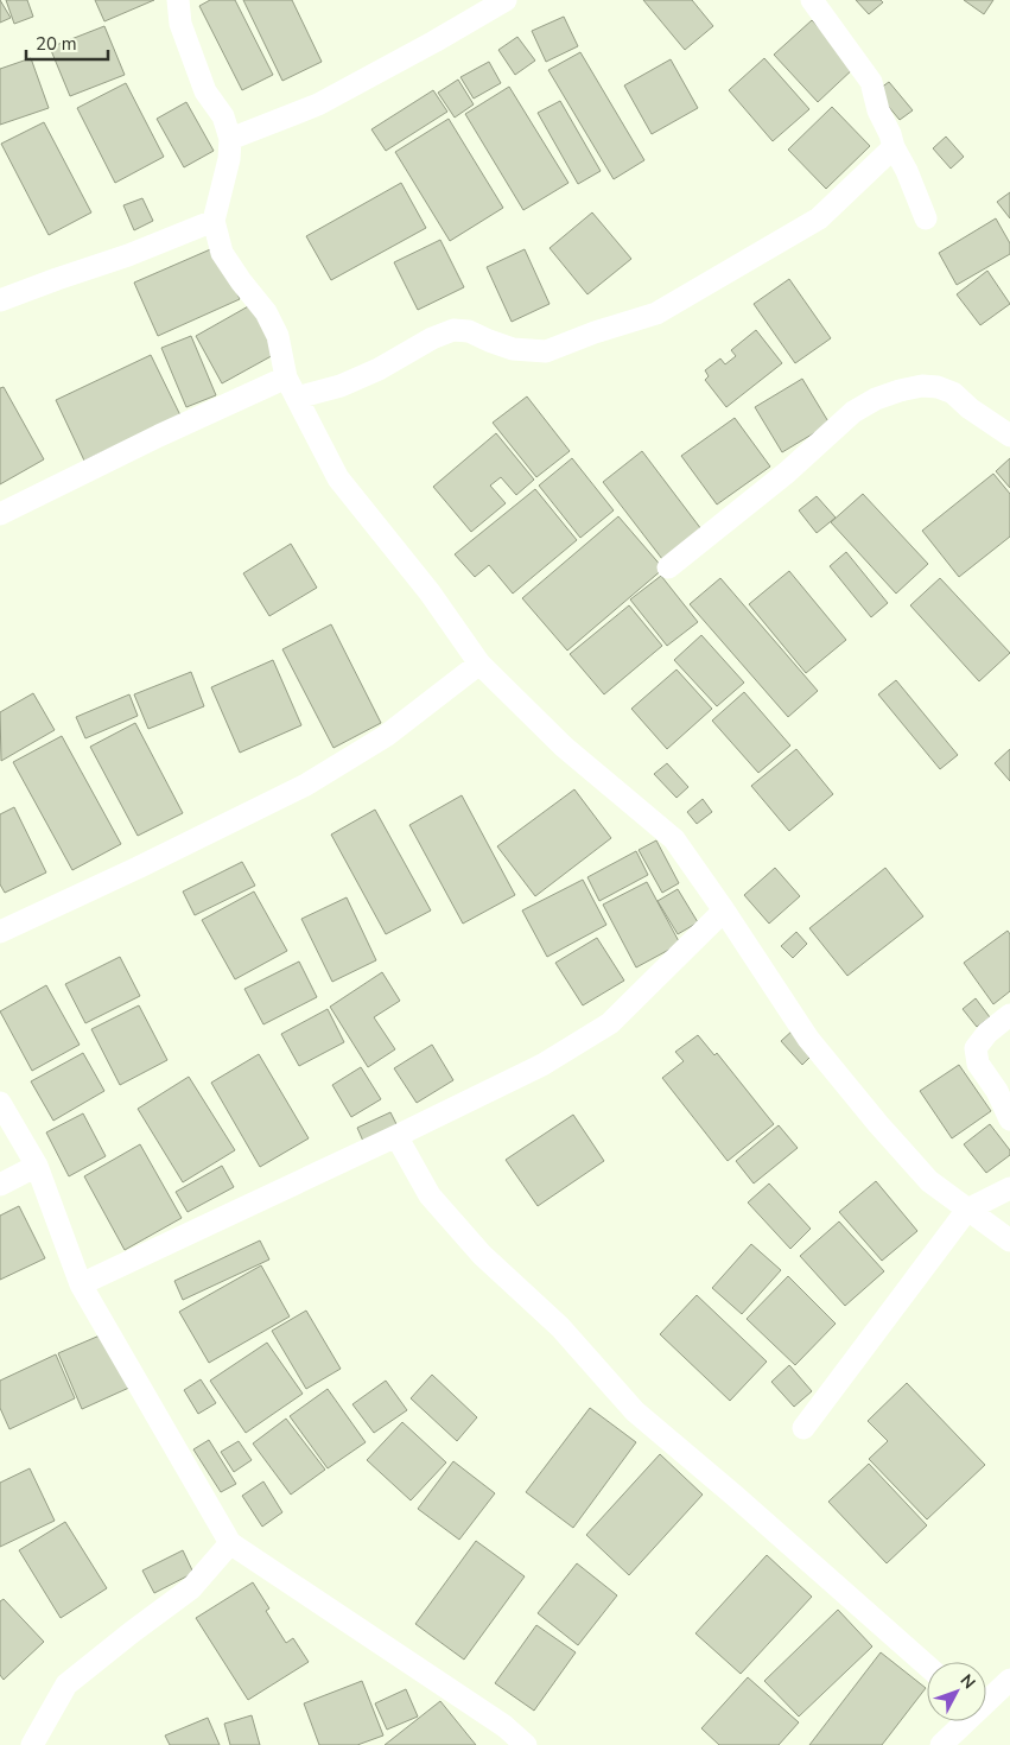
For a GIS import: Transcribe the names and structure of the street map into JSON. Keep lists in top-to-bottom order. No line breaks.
{"scale_bar":"20 m","north":"top right"}
